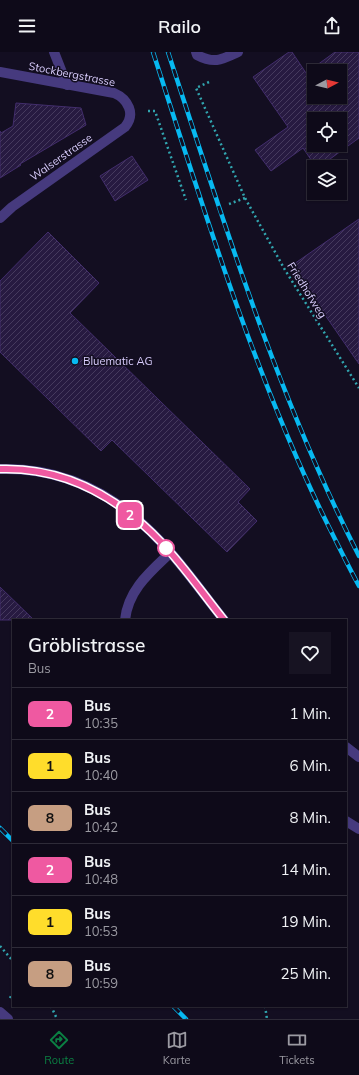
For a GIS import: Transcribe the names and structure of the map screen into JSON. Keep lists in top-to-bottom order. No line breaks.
{"streets":{"street":["Stockbergstrasse","Walserstrasse"],"path":["Friedhofweg"]},"crossings":[["Stockbergstrasse","Walserstrasse"]],"places":["Bluematic AG"],"lines":["bus line 2"],"north":"right","page":{"header":"Railo","on_map":"2","heading":["Gröblistrasse","Bus"],"list":[{"mark":"2","name":"Bus","note":"10:35","value":"1 Min."},{"mark":"1","name":"Bus","note":"10:40","value":"6 Min."},{"mark":"8","name":"Bus","note":"10:42","value":"8 Min."},{"mark":"2","name":"Bus","note":"10:48","value":"14 Min."},{"mark":"1","name":"Bus","note":"10:53","value":"19 Min."},{"mark":"8","name":"Bus","note":"10:59","value":"25 Min."}],"tabs":["Route","Karte","Tickets"]}}
